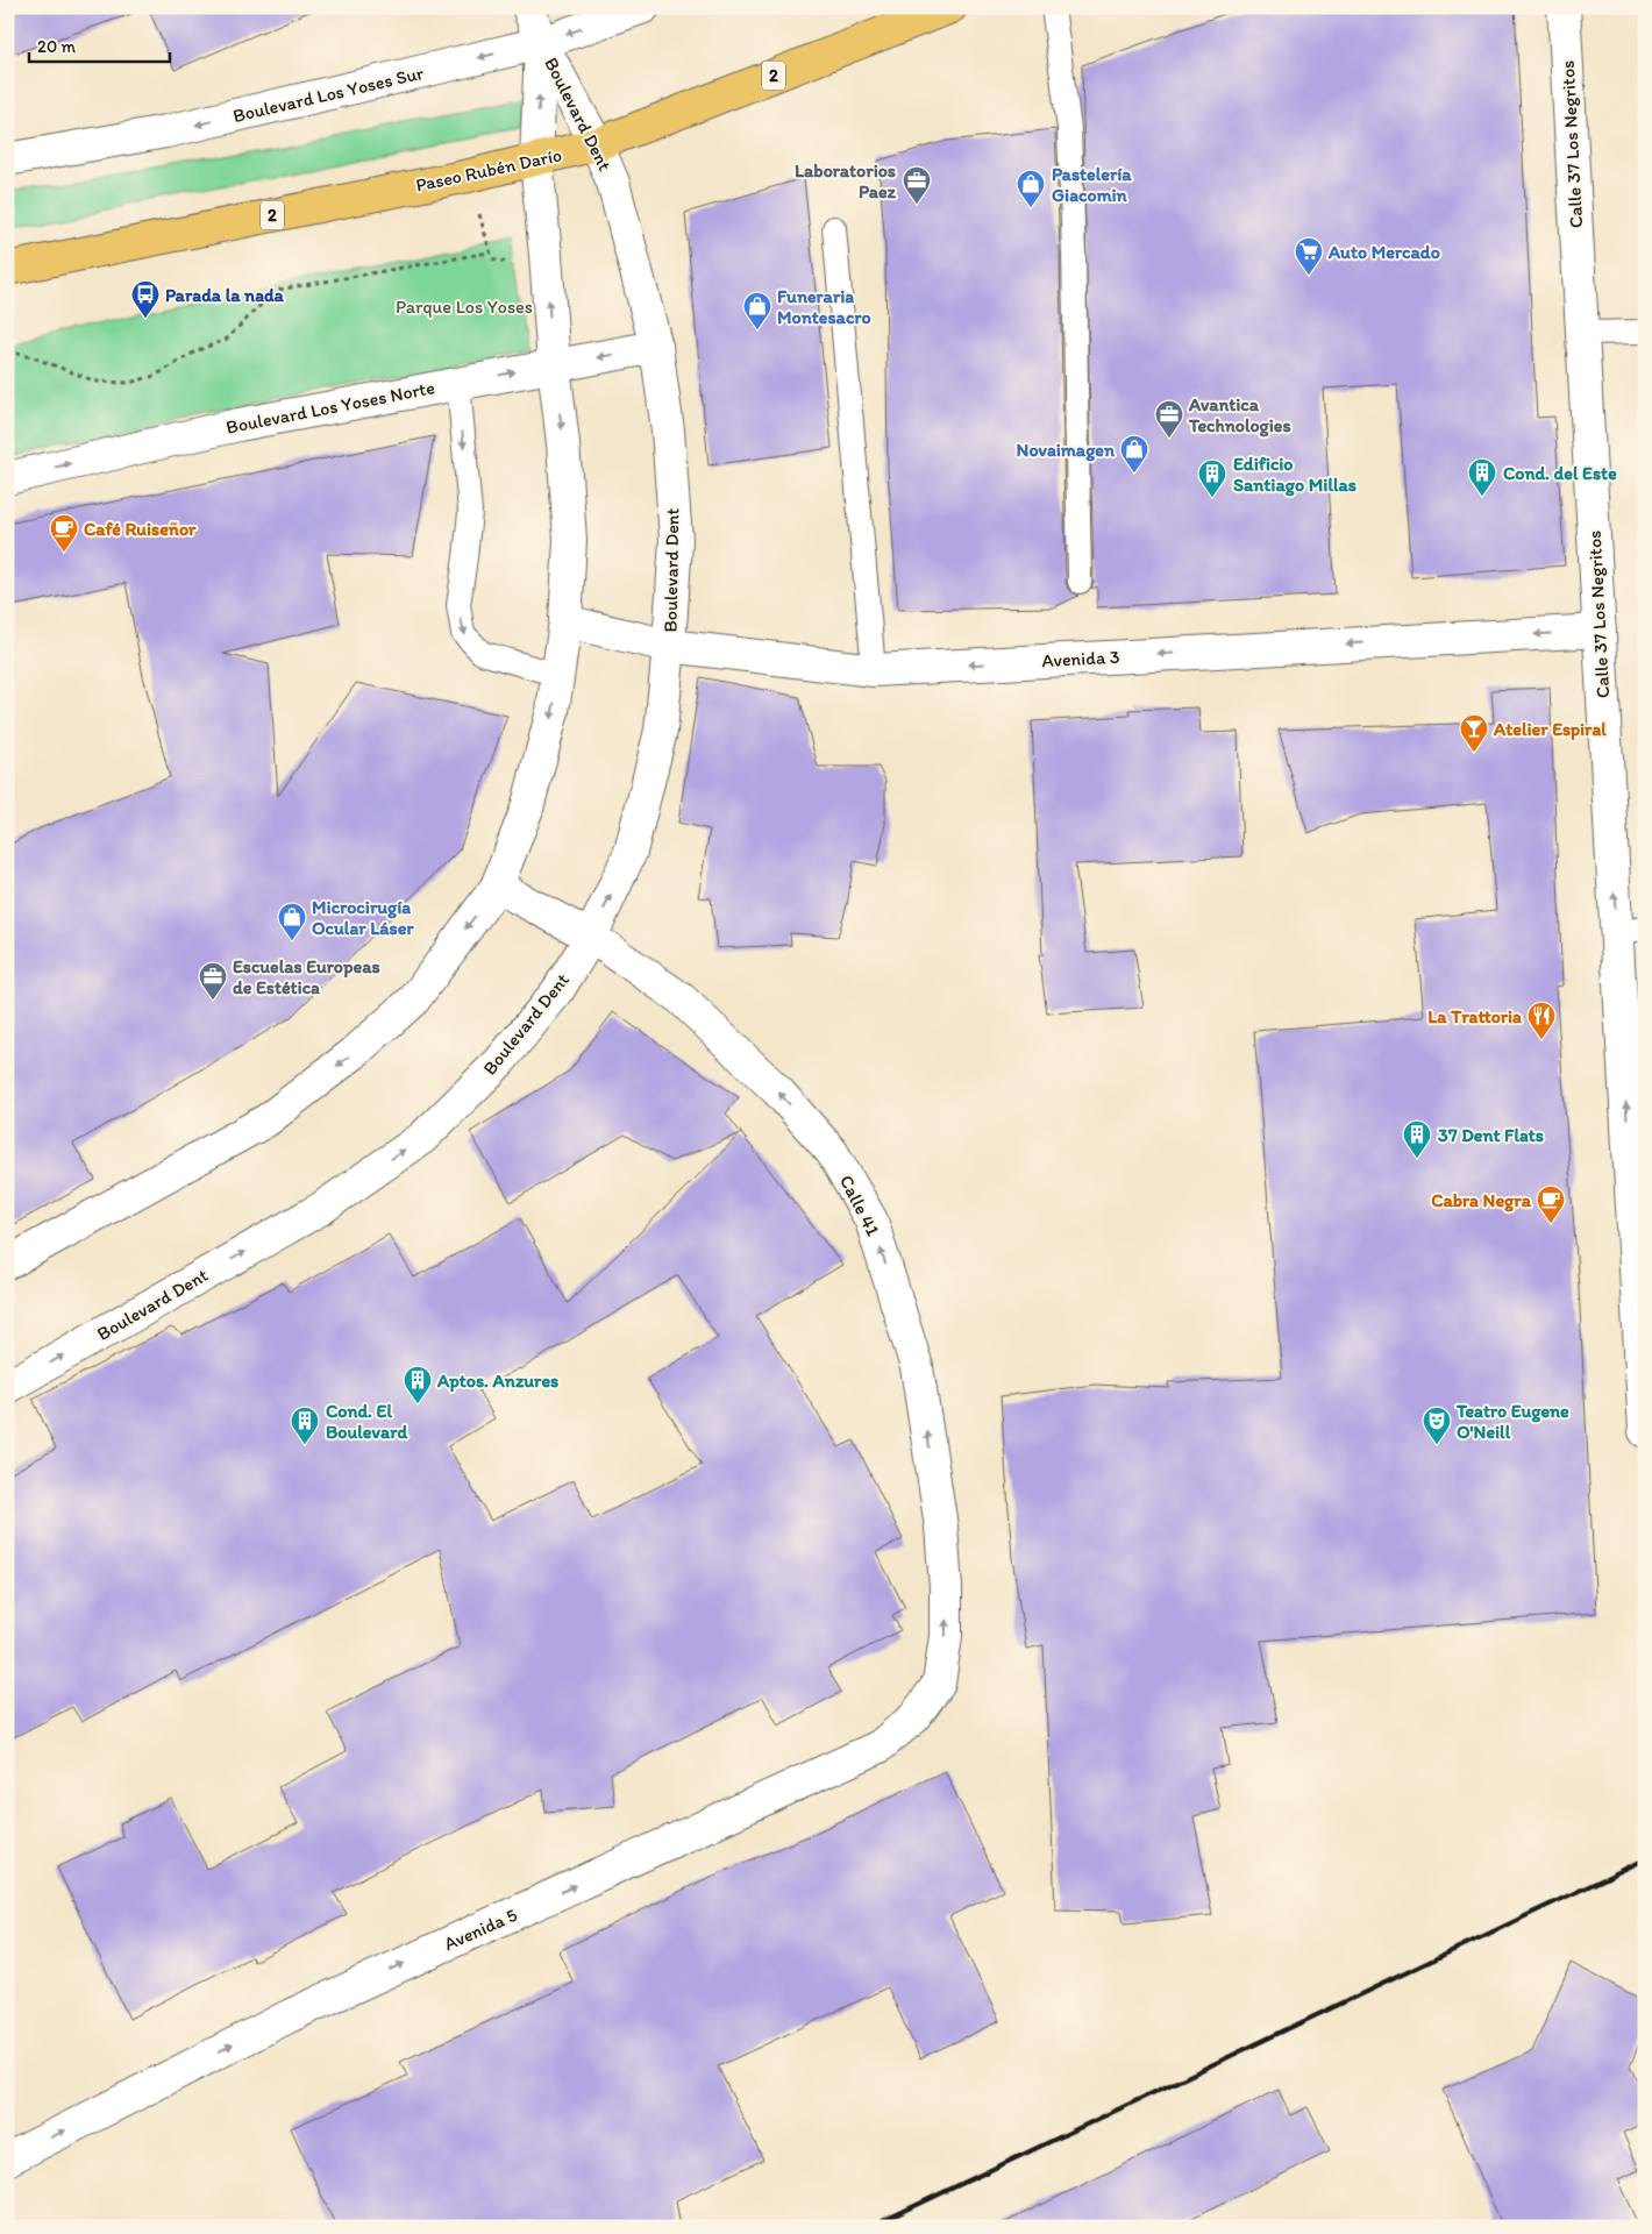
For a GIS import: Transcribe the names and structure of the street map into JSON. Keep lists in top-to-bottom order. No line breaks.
{"streets":{"highway":["2","Paseo Rubén Darío"],"street":["Boulevard Los Yoses Sur","Boulevard Dent","Calle 37 Los Negritos","Boulevard Los Yoses Norte","Avenida 3","Calle 41","Avenida 5"]},"crossings":[["Boulevard Los Yoses Sur","Boulevard Dent"],["Boulevard Dent","Paseo Rubén Darío"],["Boulevard Dent","Boulevard Los Yoses Norte"],["Boulevard Dent","Avenida 3"],["Boulevard Dent","Calle 41"],["Calle 37 Los Negritos","Avenida 3"],["Calle 41","Avenida 5"]],"one_way":["Boulevard Los Yoses Sur","Calle 37 Los Negritos","Avenida 3","Calle 41","Avenida 5"],"parks":["Parque Los Yoses"],"places":{"office":["Laboratorios Paez","Avantica Technologies","Escuelas Europeas de Estética"],"shop":["Pastelería Giacomin","Funeraria Montesacro","Novaimagen","Microcirugía Ocular Láser"],"supermarket":["Auto Mercado"],"bus stop":["Parada la nada"],"building":["Cond. del Este","Edificio Santiago Millas","37 Dent Flats","Aptos. Anzures","Cond. El Boulevard"],"cafe":["Café Ruiseñor","Cabra Negra"],"bar":["Atelier Espiral"],"restaurant":["La Trattoria"],"theatre":["Teatro Eugene O'Neill"]},"scale_bar":"20 m"}
